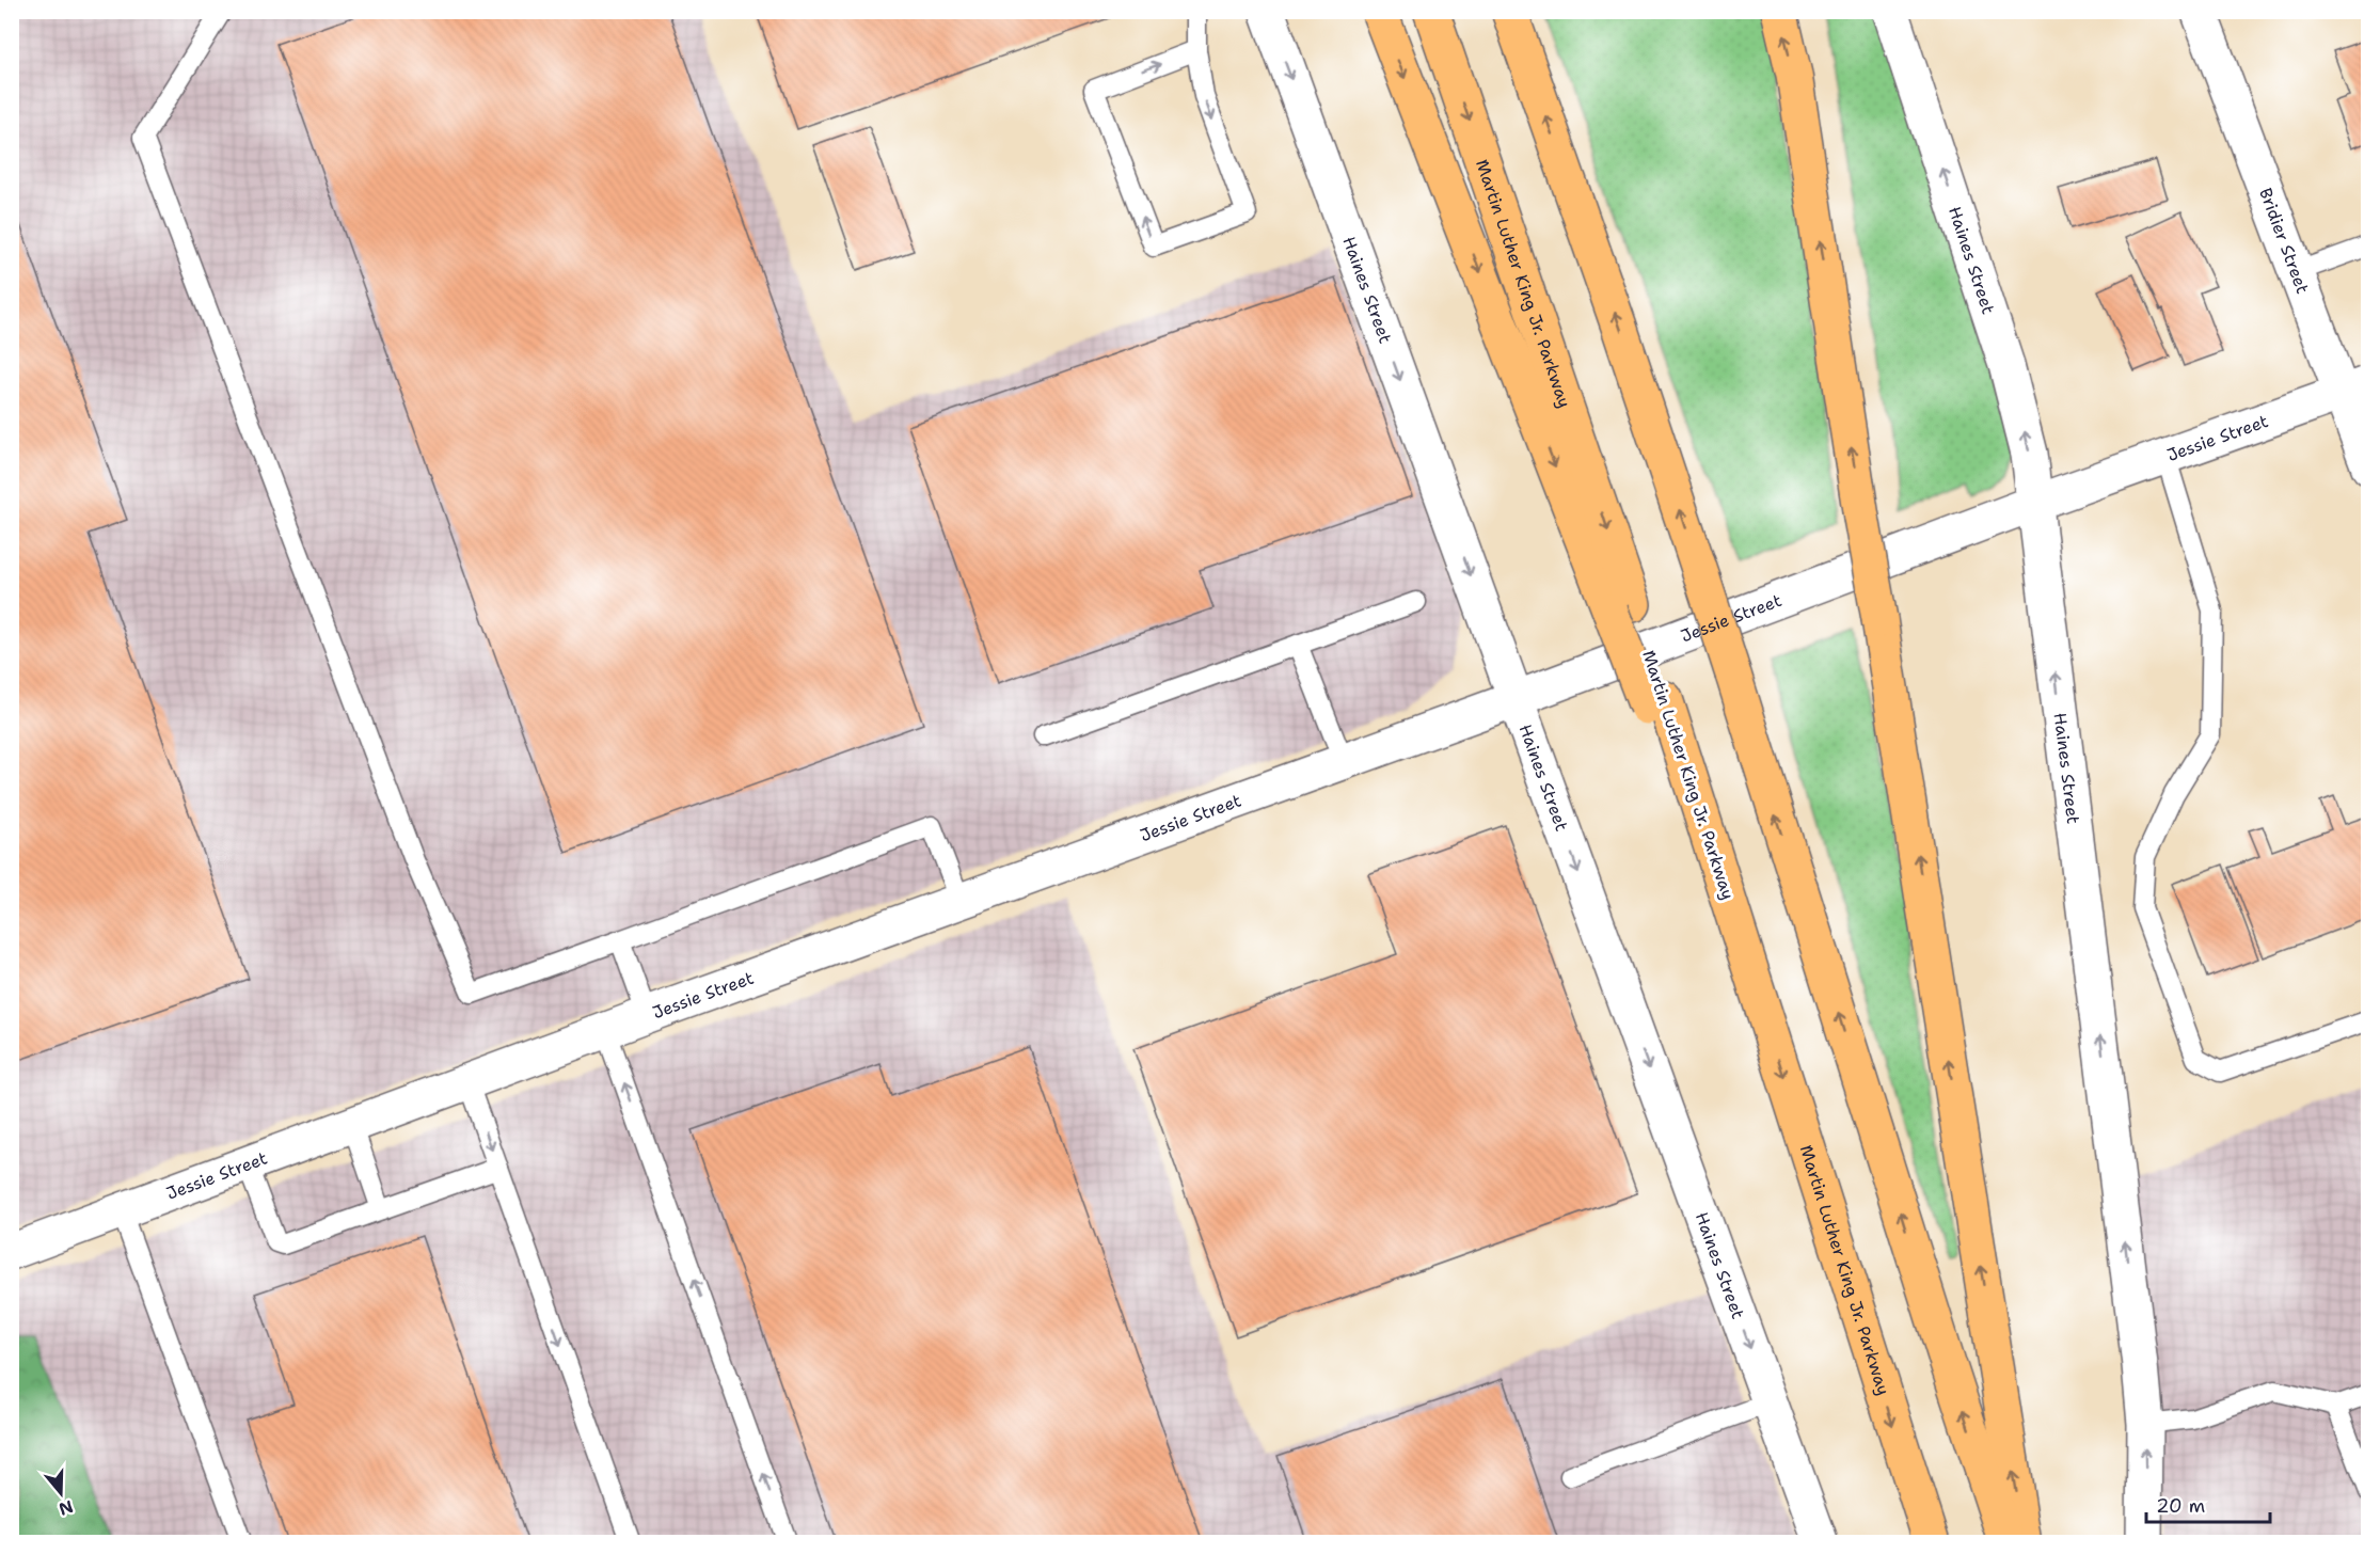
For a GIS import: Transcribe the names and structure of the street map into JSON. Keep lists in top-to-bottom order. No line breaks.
{"streets":{"highway":["Martin Luther King Jr. Parkway"],"street":["Bridier Street","Haines Street","Jessie Street"]},"crossings":[["Bridier Street","Jessie Street"],["Haines Street","Jessie Street"]],"scale_bar":"20 m","north":"bottom"}
